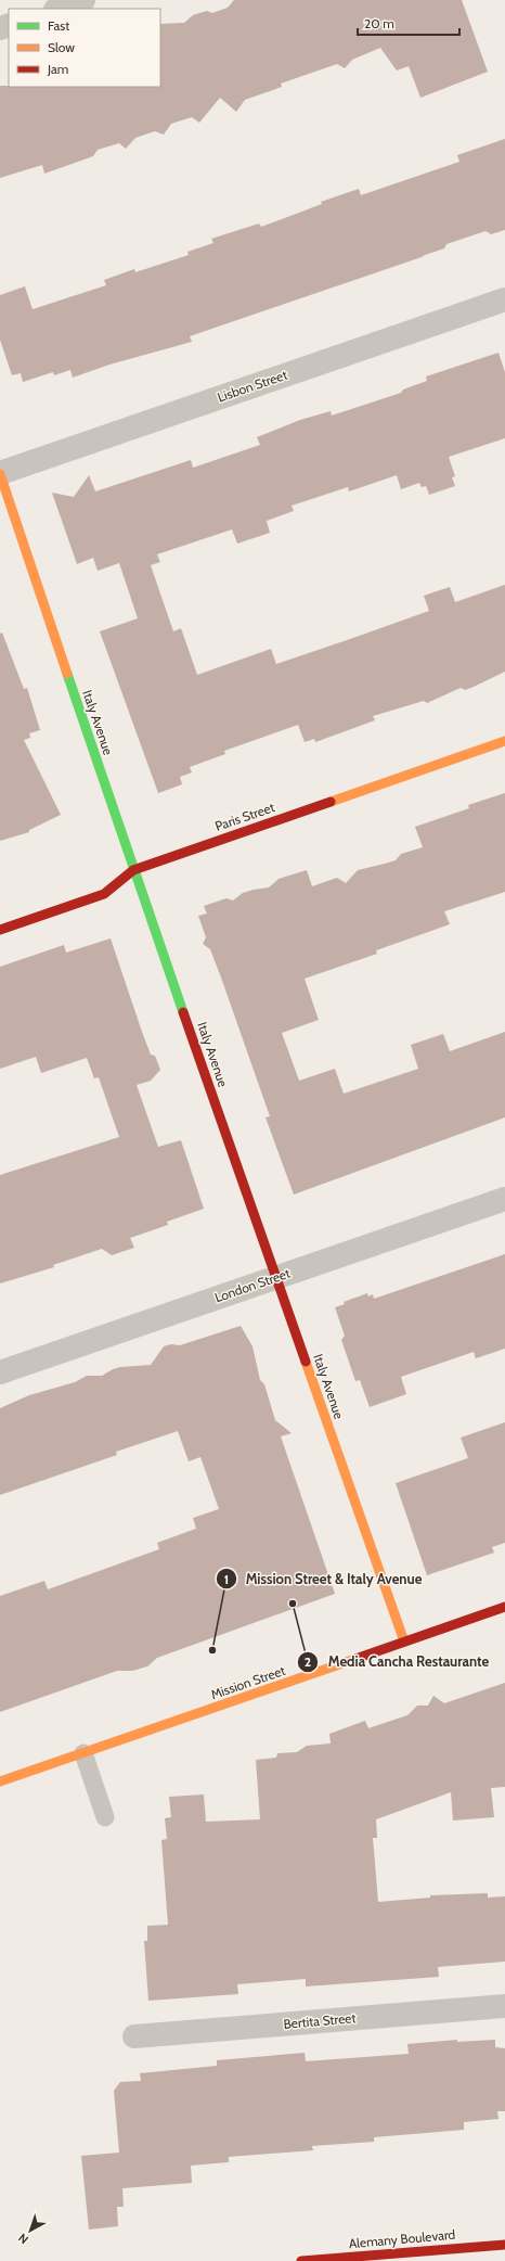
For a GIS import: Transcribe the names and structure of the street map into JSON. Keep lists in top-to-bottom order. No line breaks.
{"streets":{"street":["Lisbon Street","Italy Avenue","Paris Street","London Street","Mission Street","Bertita Street","Alemany Boulevard"]},"crossings":[["Lisbon Street","Italy Avenue"],["Italy Avenue","Paris Street"],["Italy Avenue","London Street"],["Italy Avenue","Mission Street"]],"places":["Media Cancha Restaurante","Mission Street & Italy Avenue"],"legend":["Fast","Slow","Jam"],"scale_bar":"20 m","north":"bottom left"}
